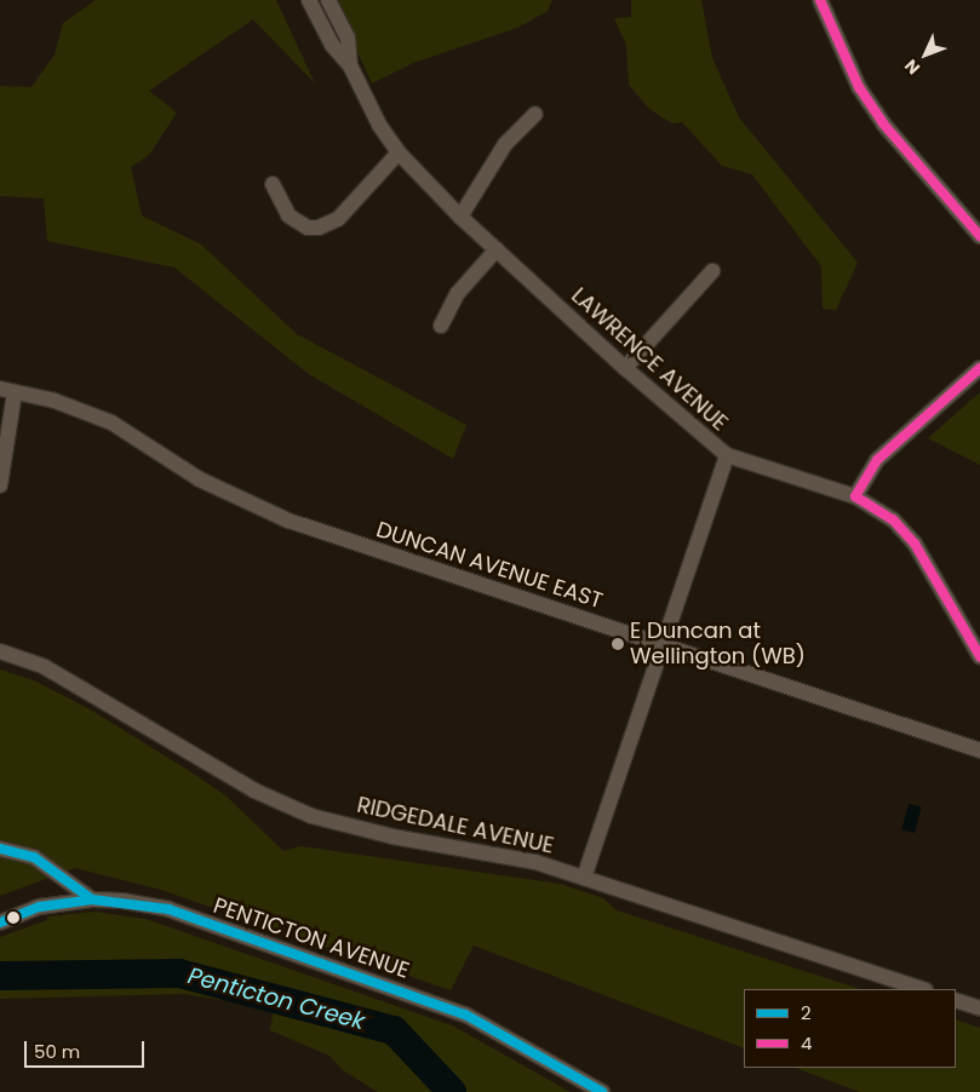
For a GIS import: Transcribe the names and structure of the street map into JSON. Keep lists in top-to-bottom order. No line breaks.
{"streets":{"street":["LAWRENCE AVENUE","DUNCAN AVENUE EAST","RIDGEDALE AVENUE","PENTICTON AVENUE"]},"water":["Penticton Creek"],"places":["E Duncan at Wellington (WB)"],"lines":["transit line 4","transit line 2"],"legend":["2","4"],"scale_bar":"50 m","north":"bottom left"}
